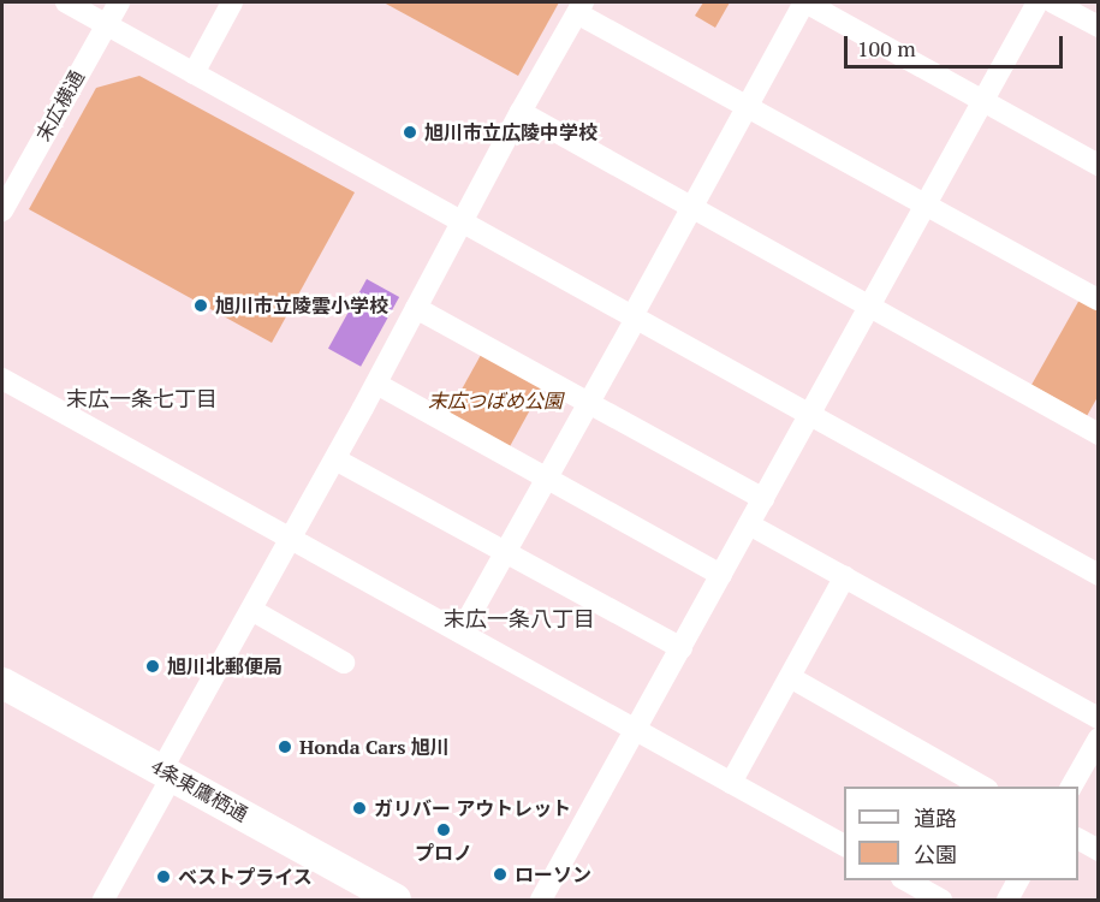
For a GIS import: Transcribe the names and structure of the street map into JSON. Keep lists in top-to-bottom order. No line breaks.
{"streets":{"highway":["4条東鷹栖通"],"street":["末広横通"]},"districts":["末広一条七丁目","末広一条八丁目"],"parks":["末広つばめ公園"],"places":["旭川市立広陵中学校","旭川市立陵雲小学校","旭川北郵便局","Honda Cars 旭川","ガリバー アウトレット","プロノ","ローソン","ベストプライス"],"legend":["道路","公園"],"scale_bar":"100 m"}
